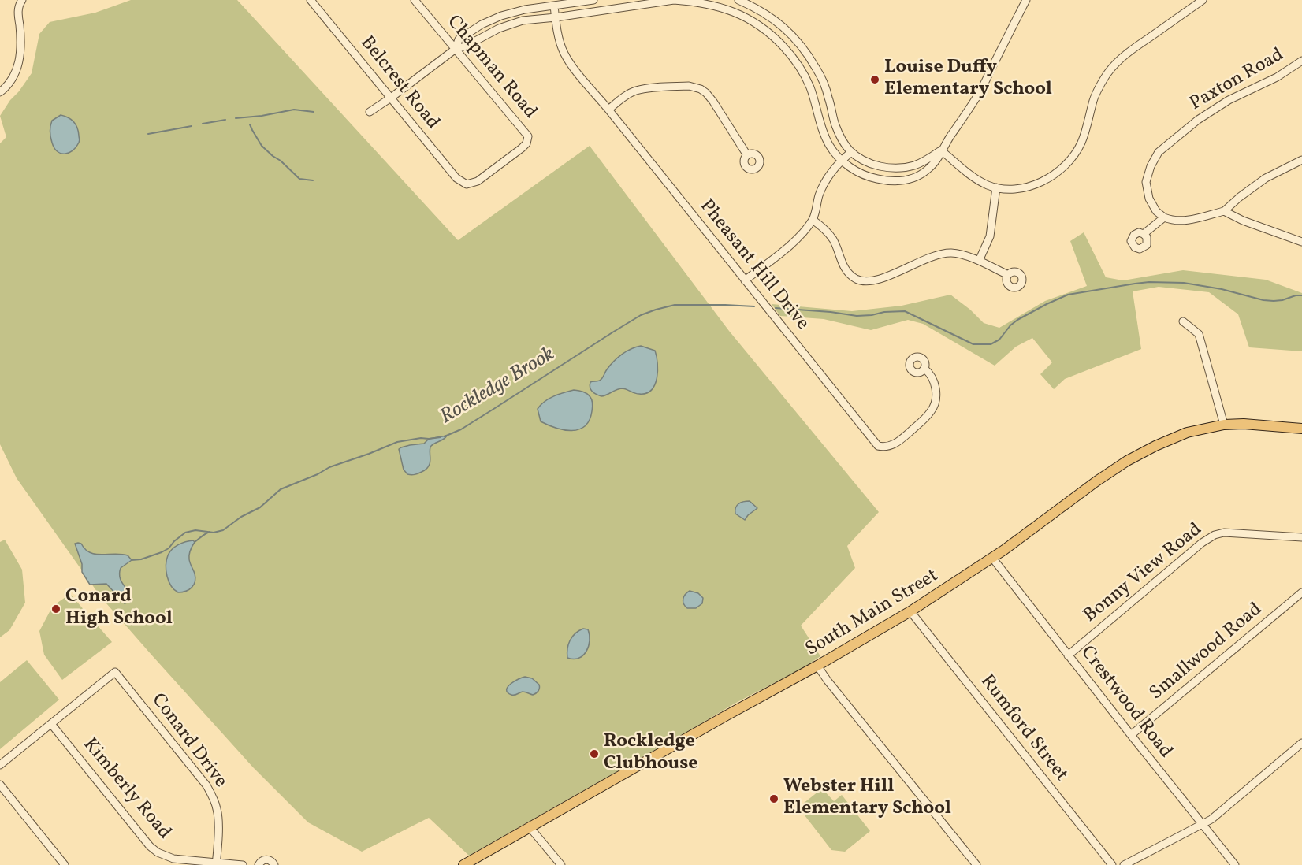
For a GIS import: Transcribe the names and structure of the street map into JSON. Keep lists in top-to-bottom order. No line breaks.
{"streets":{"main road":["South Main Street"],"street":["Chapman Road","Paxton Road","Belcrest Road","Pheasant Hill Drive","Bonny View Road","Smallwood Road","Crestwood Road","Rumford Street","Conard Drive","Kimberly Road"]},"crossings":[["Chapman Road","Belcrest Road"],["Bonny View Road","Crestwood Road"],["South Main Street","Crestwood Road"],["South Main Street","Rumford Street"],["Smallwood Road","Crestwood Road"],["Conard Drive","Kimberly Road"]],"water":["Rockledge Brook"],"places":["Louise Duffy Elementary School","Conard High School","Rockledge Clubhouse","Webster Hill Elementary School"]}
